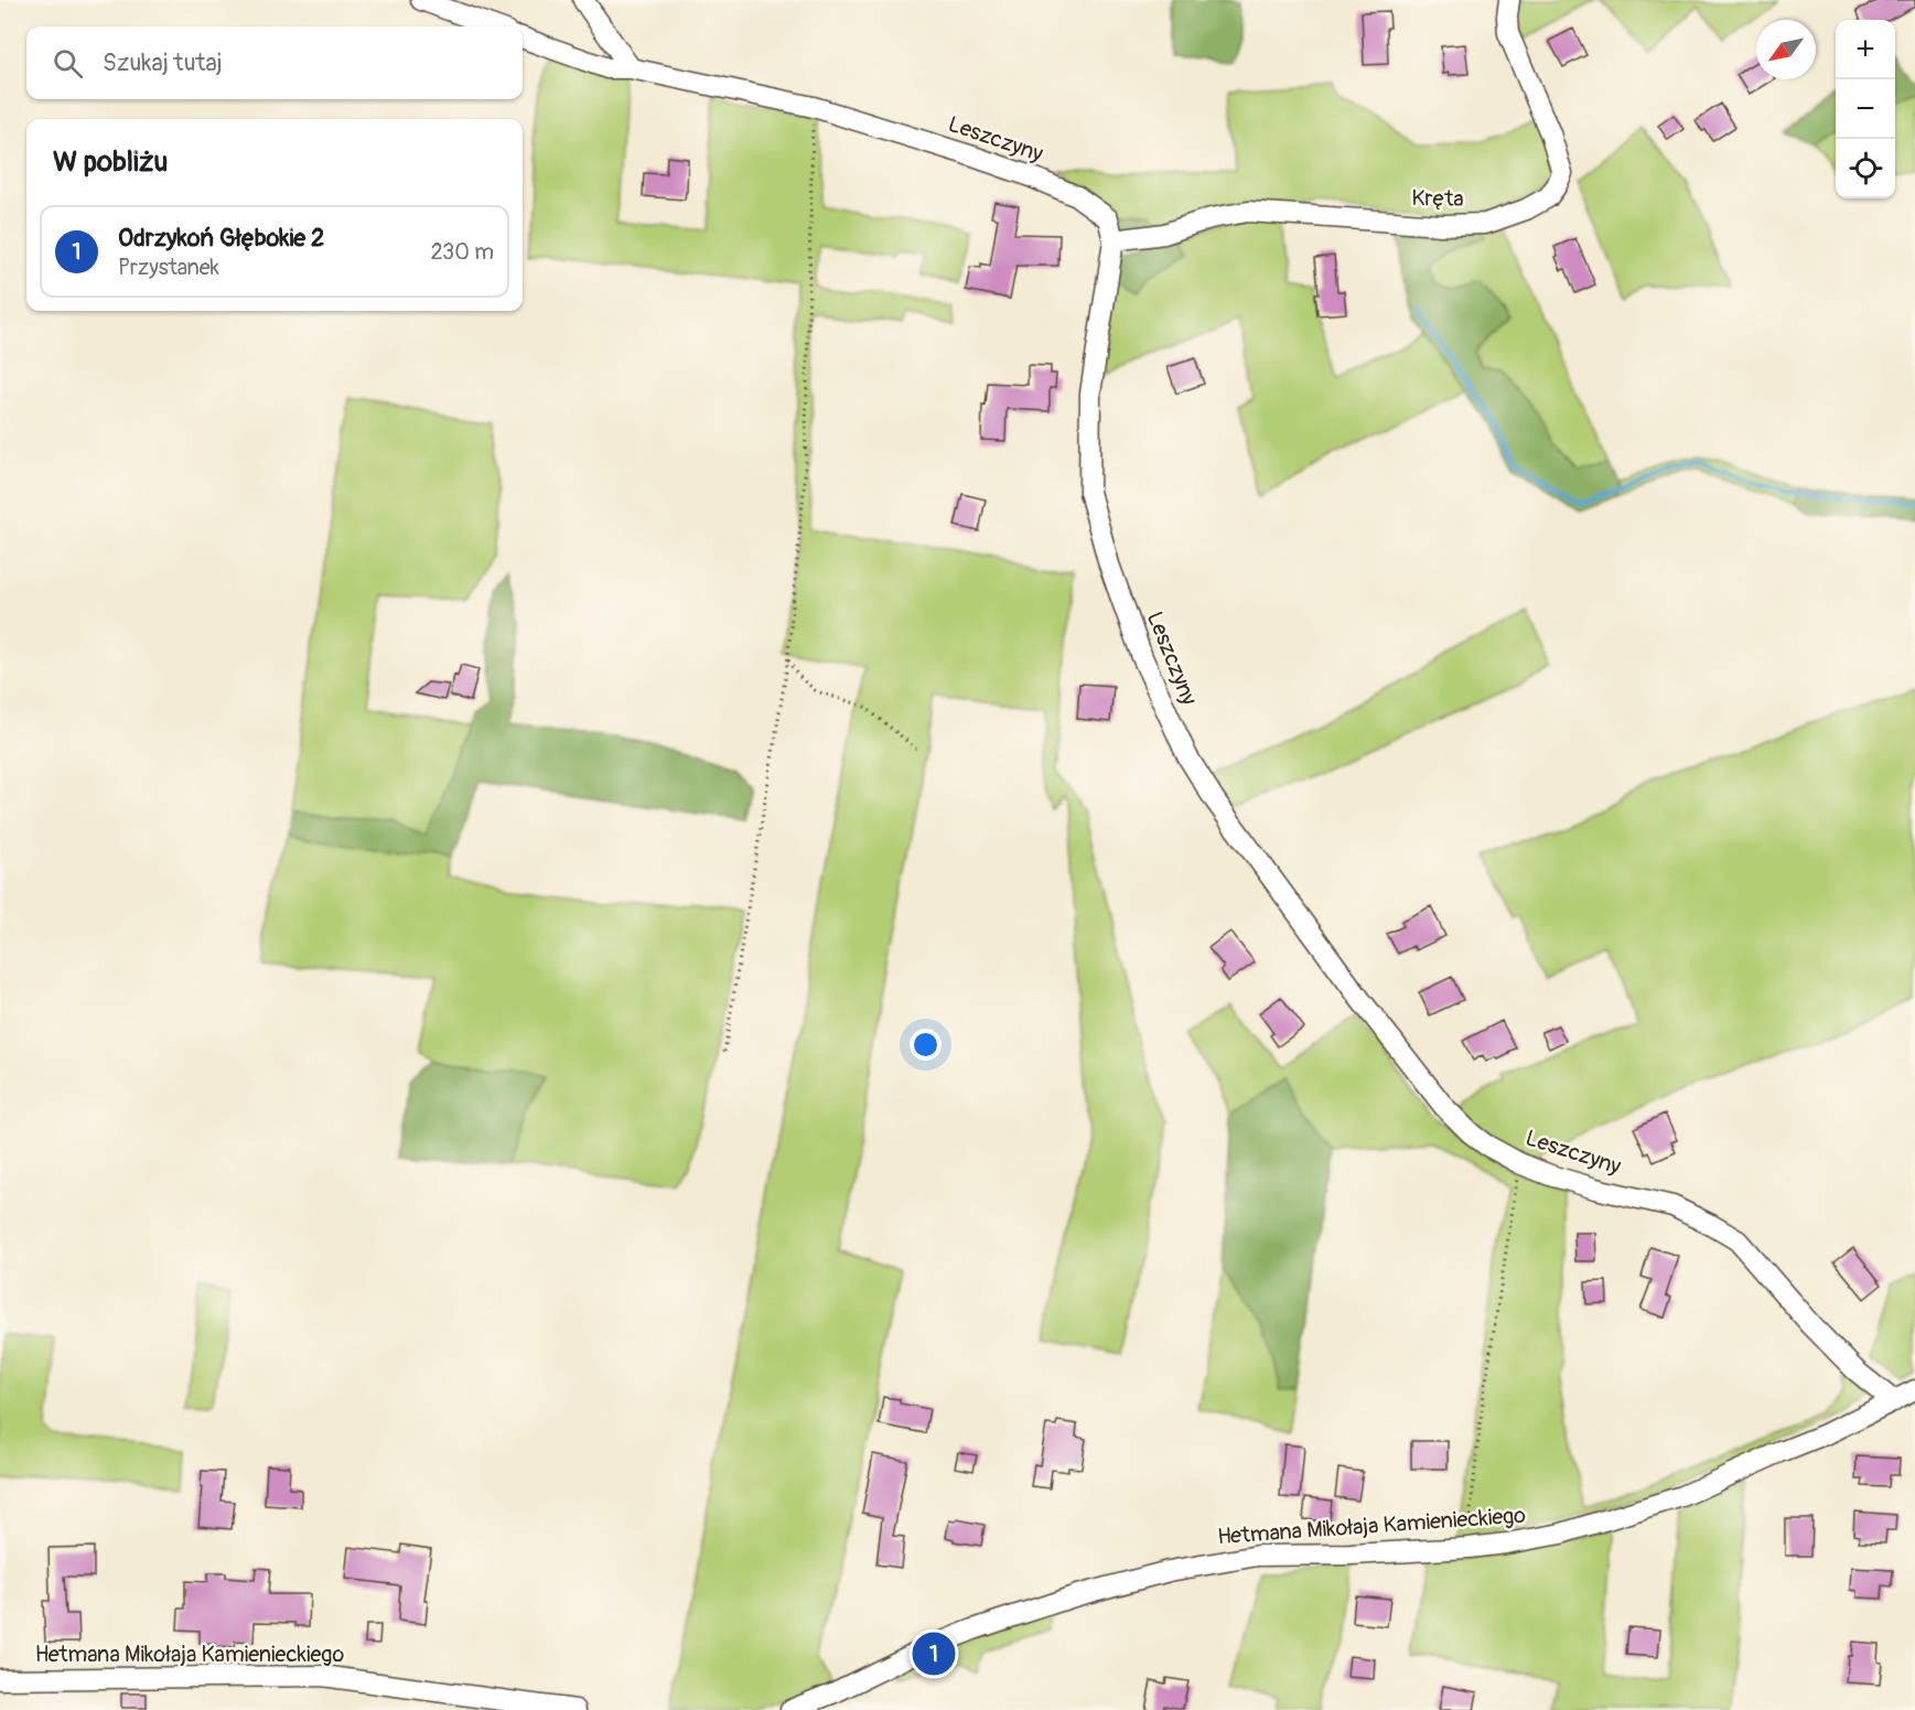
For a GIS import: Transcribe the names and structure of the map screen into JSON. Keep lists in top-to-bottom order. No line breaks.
{"streets":{"street":["Leszczyny","Kręta","Hetmana Mikołaja Kamienieckiego"]},"crossings":[["Leszczyny","Kręta"],["Leszczyny","Hetmana Mikołaja Kamienieckiego"]],"north":"bottom left","page":{"map_buttons":["+","−"],"search":"Szukaj tutaj","heading":"W pobliżu","list":[{"mark":"1","name":"Odrzykoń Głębokie 2","note":"Przystanek","value":"230 m"}],"pins":"1"}}
